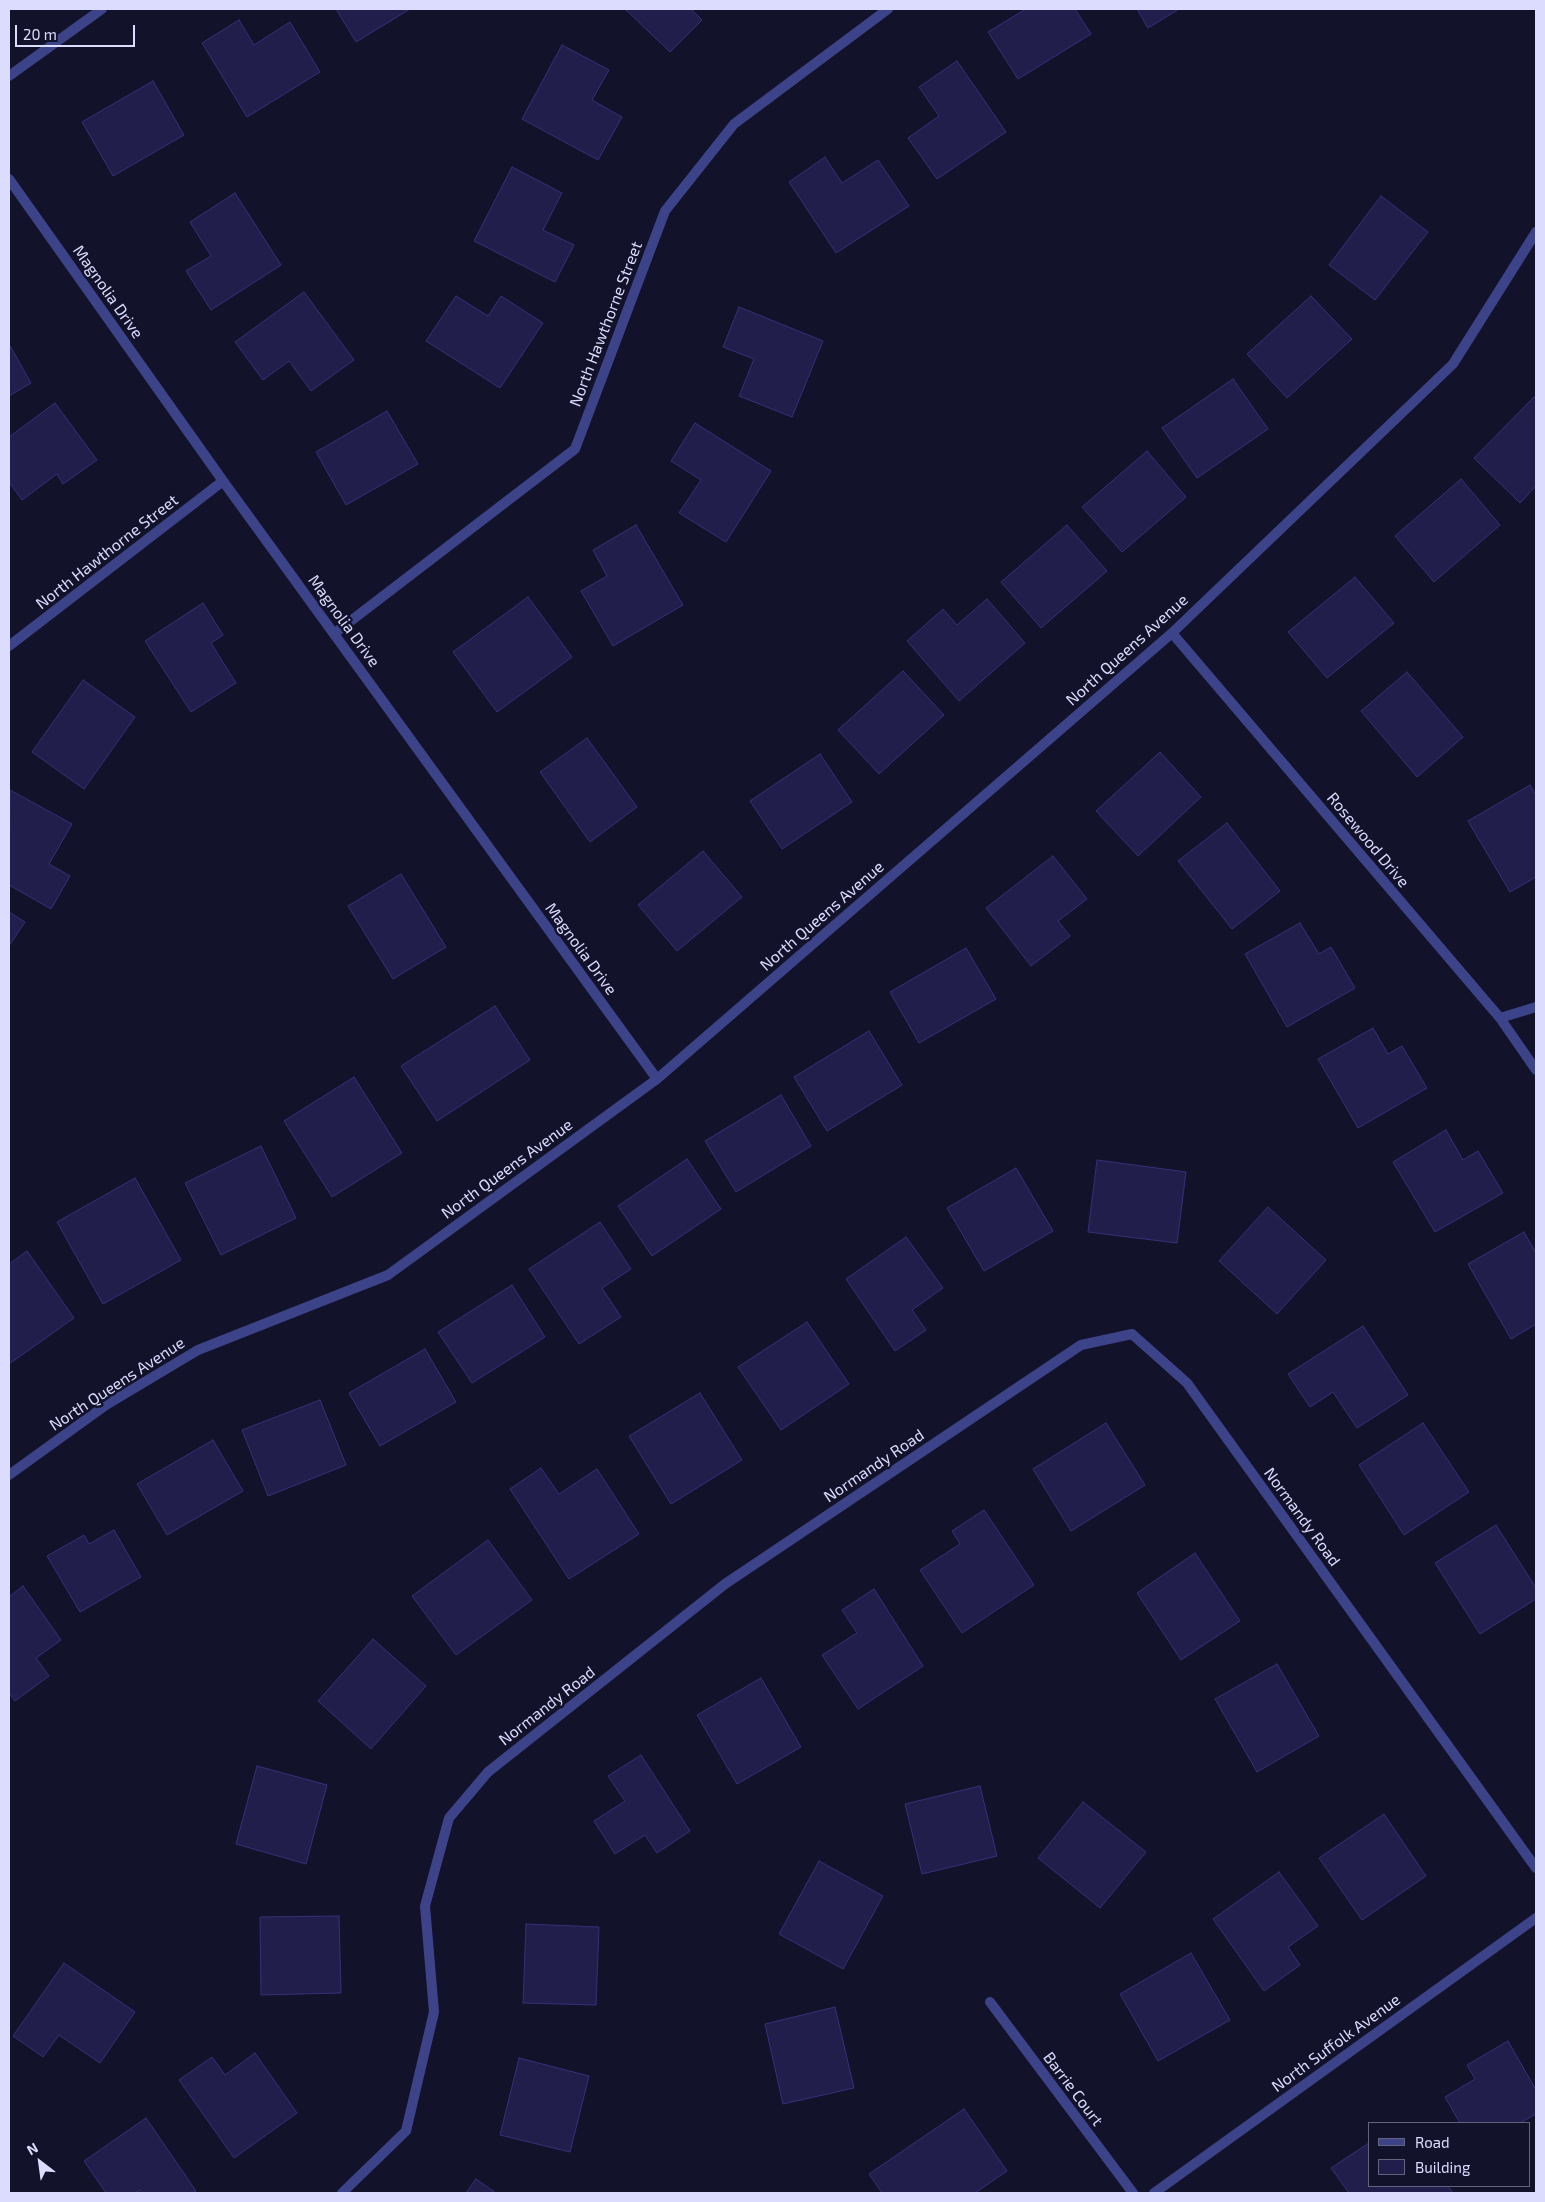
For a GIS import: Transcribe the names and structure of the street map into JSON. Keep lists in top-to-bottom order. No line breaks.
{"streets":{"street":["Magnolia Drive","North Hawthorne Street","North Queens Avenue","Rosewood Drive","Normandy Road","North Suffolk Avenue","Barrie Court"]},"crossings":[["Magnolia Drive","North Hawthorne Street"],["Magnolia Drive","North Queens Avenue"],["North Queens Avenue","Rosewood Drive"]],"legend":["Road","Building"],"scale_bar":"20 m","north":"top left"}
